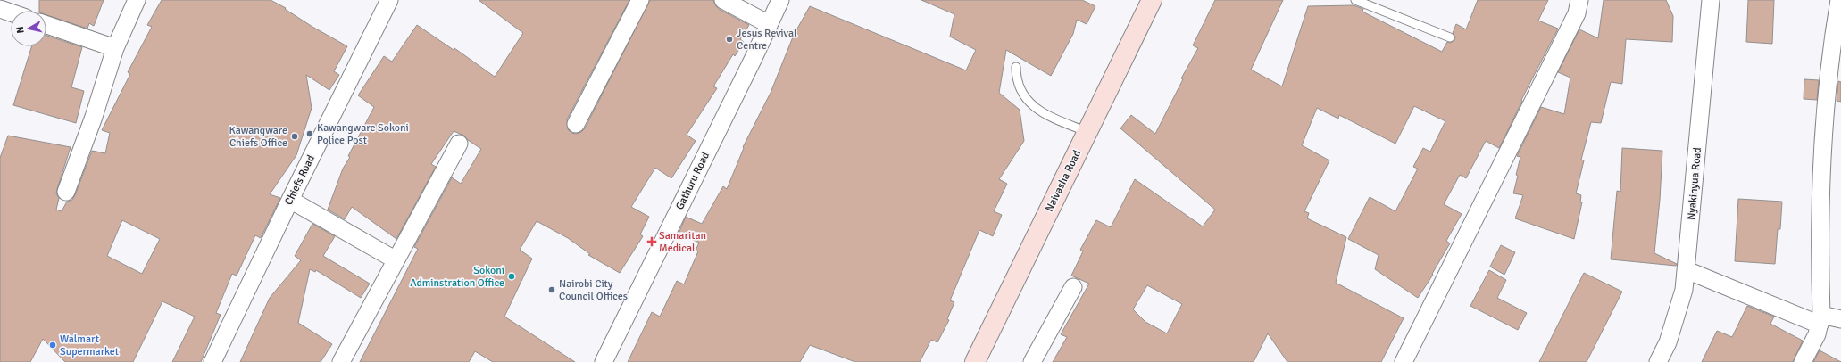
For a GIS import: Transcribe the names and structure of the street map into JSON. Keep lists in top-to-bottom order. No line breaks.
{"streets":{"main road":["Naivasha Road"],"street":["Chiefs Road","Gathuru Road","Nyakinyua Road"]},"places":{"other":["Jesus Revival Centre","Kawangware Sokoni Police Post","Kawangware Chiefs Office","Sokoni Adminstration Office","Nairobi City Council Offices","Walmart Supermarket"],"health":["Samaritan Medical"]},"north":"left"}
